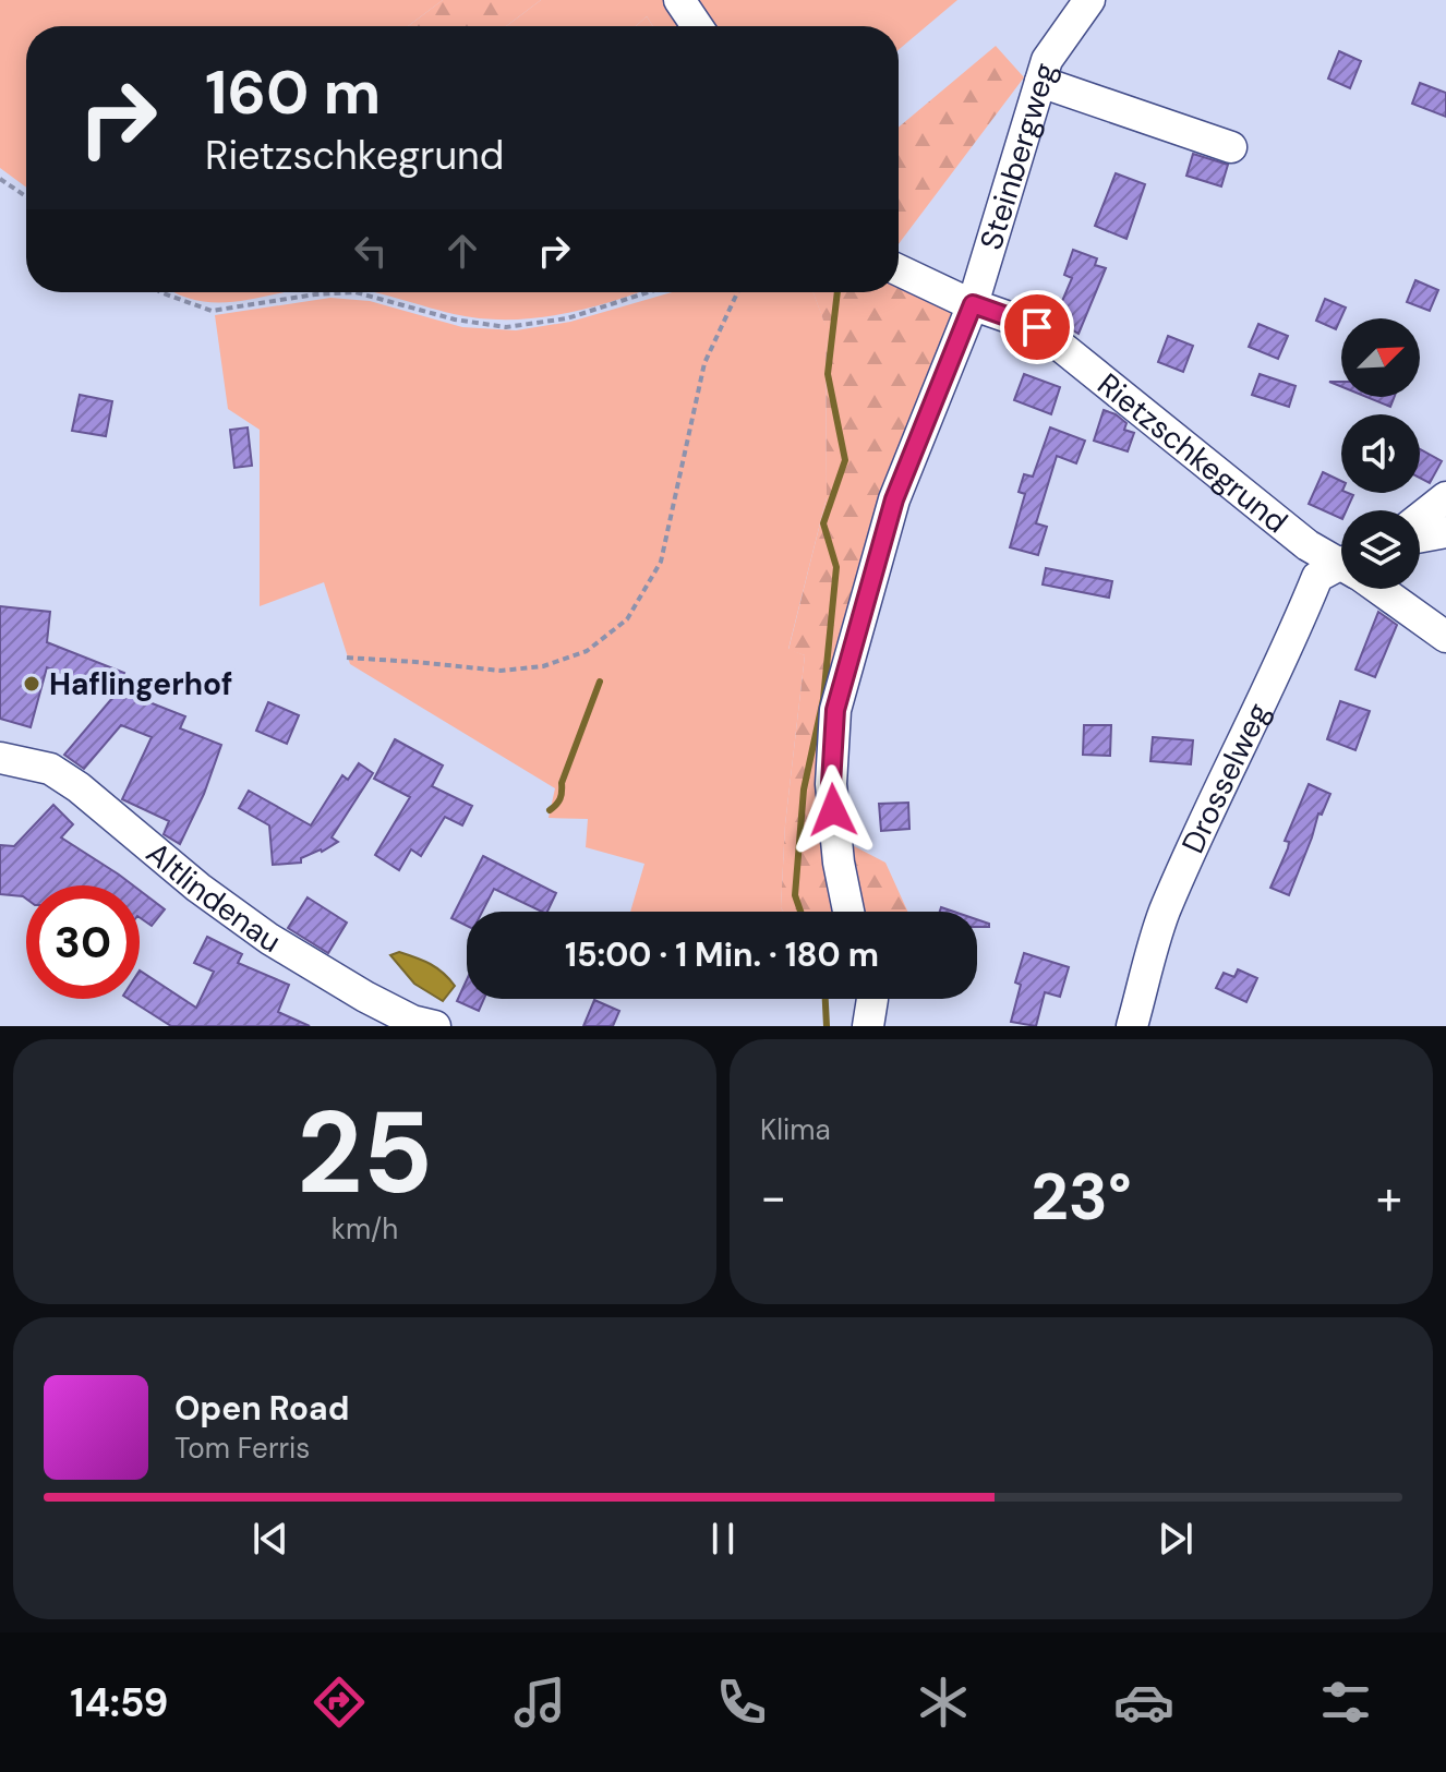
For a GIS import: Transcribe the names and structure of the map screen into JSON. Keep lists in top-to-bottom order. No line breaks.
{"streets":{"street":["Steinbergweg","Rietzschkegrund","Drosselweg","Altlindenau"]},"crossings":[["Steinbergweg","Rietzschkegrund"]],"places":["Haflingerhof"],"north":"top right","page":{"turn":["160 m","Rietzschkegrund"],"limit":"30","trip":"15:00 · 1 Min. · 180 m","tile":[["25","km/h"],"Klima"],"heat":["−","23°","+"],"song":["Open Road","Tom Ferris"],"tabs":"14:59"}}
